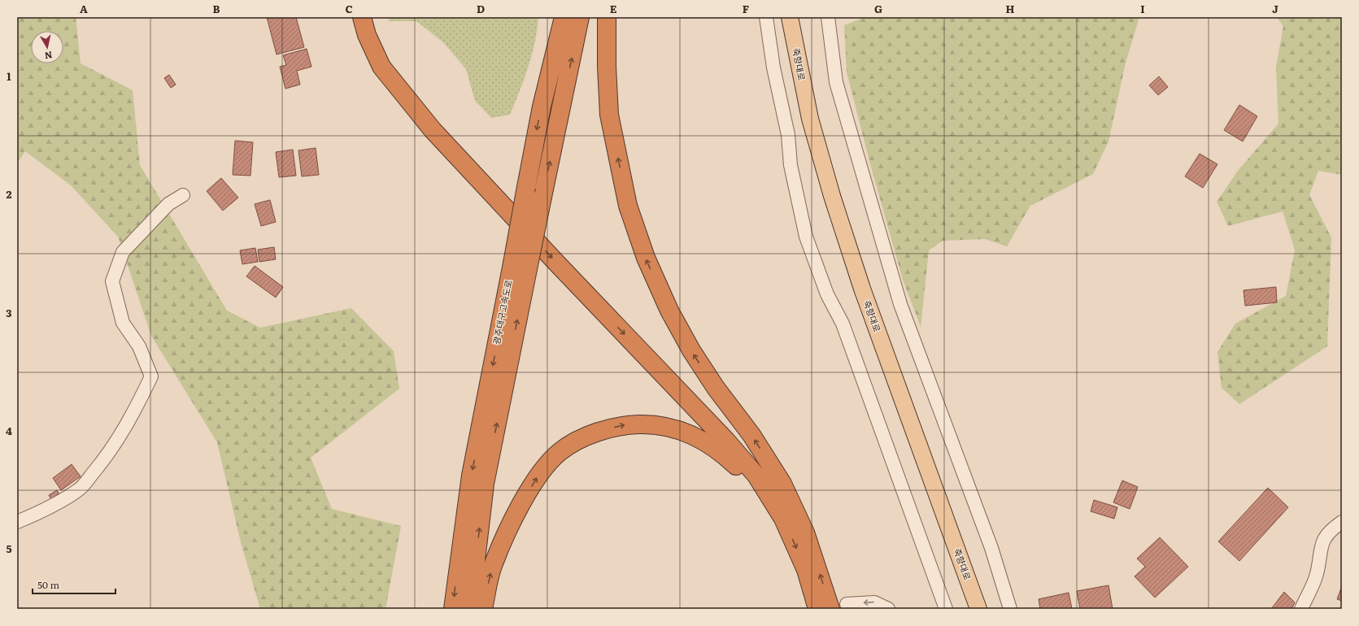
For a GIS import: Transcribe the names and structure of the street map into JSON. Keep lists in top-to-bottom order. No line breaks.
{"streets":{"highway":["광주대구고속도로"],"main road":["죽향대로"]},"scale_bar":"50 m","north":"bottom","grid":{"columns":["A","B","C","D","E","F","G","H","I","J"],"rows":["1","2","3","4","5"]}}
